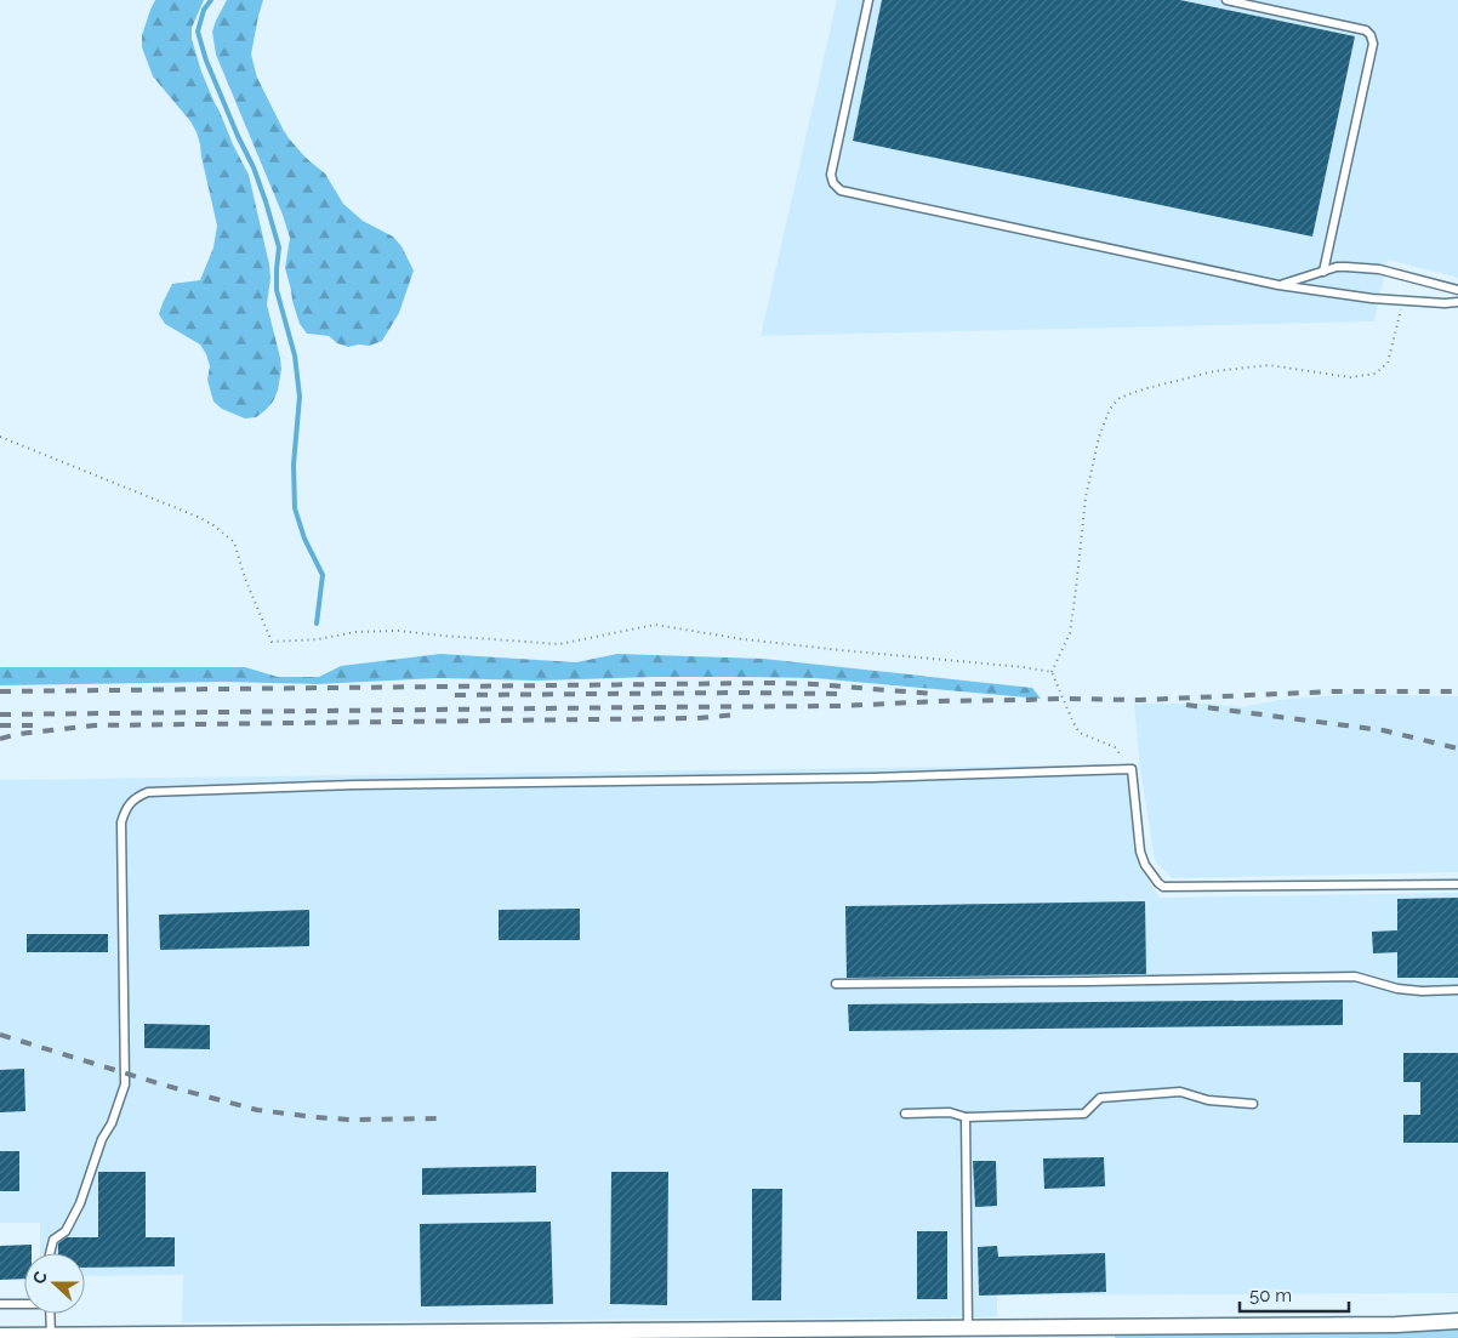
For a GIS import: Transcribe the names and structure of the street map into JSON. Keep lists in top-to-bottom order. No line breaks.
{"scale_bar":"50 m","north":"left"}
